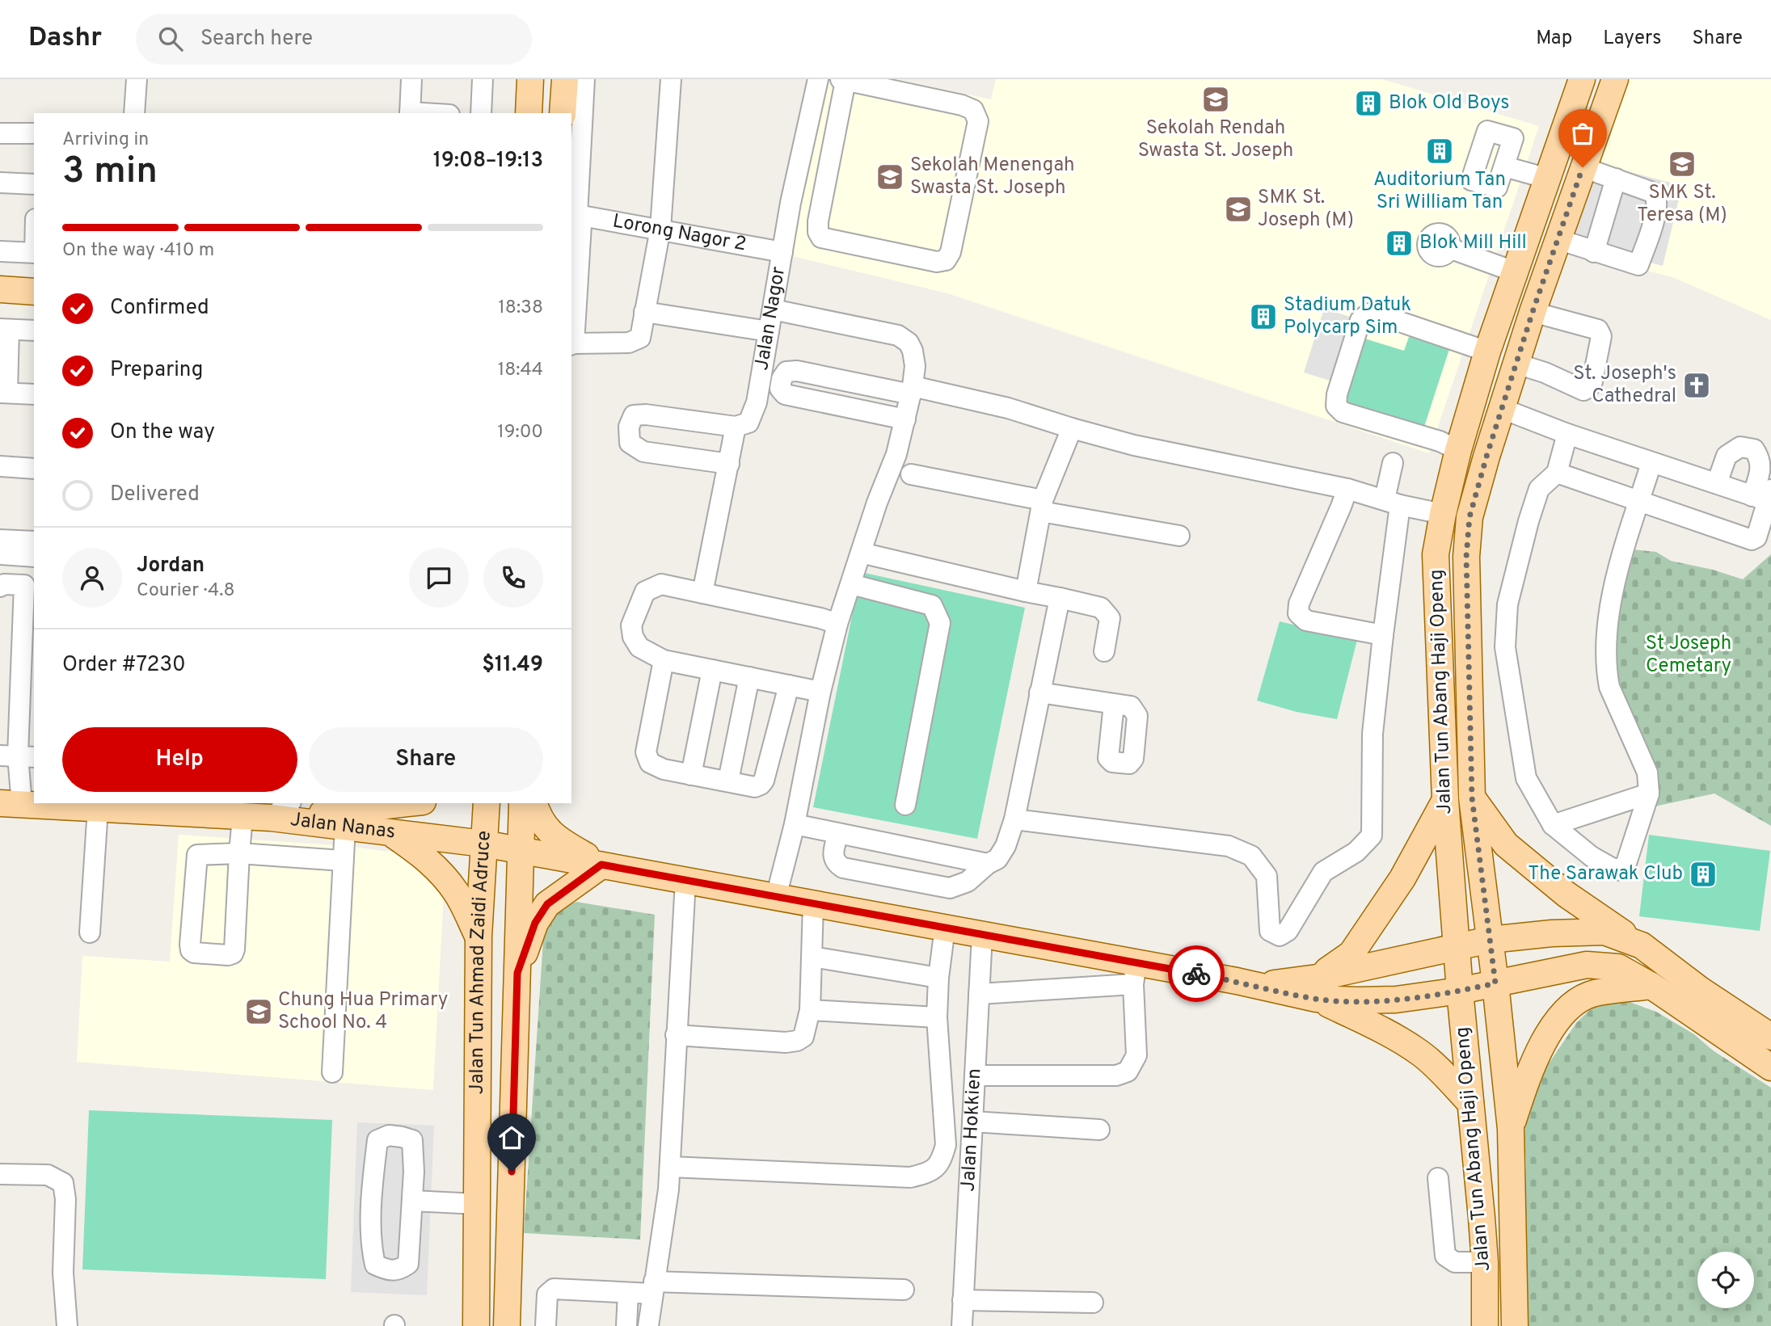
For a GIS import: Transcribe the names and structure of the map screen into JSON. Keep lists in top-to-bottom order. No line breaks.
{"streets":{"main road":["Jalan Tun Abang Haji Openg","Jalan Nanas","Jalan Tun Ahmad Zaidi Adruce"],"street":["Lorong Nagor 2","Jalan Nagor","Jalan Hokkien"]},"crossings":[["Lorong Nagor 2","Jalan Nagor"],["Jalan Nanas","Jalan Tun Ahmad Zaidi Adruce"],["Jalan Nanas","Jalan Hokkien"]],"parks":["St Joseph Cemetary"],"places":{"school or university":["Sekolah Rendah Swasta St. Joseph","SMK St. Teresa (M)","Sekolah Menengah Swasta St. Joseph","SMK St. Joseph (M)","Chung Hua Primary School No. 4"],"building":["Blok Old Boys","Auditorium Tan Sri William Tan","Blok Mill Hill","Stadium Datuk Polycarp Sim","The Sarawak Club"],"church":["St. Joseph's Cathedral"]},"page":{"header":"Dashr","search":"Search here","nav":["Map","Layers","Share"],"heading":["3 min","Arriving in","19:08–19:13"],"panel":["Jordan","Courier · 4.8","Order #7230","$11.49"],"bar":"On the way · 410 m","list":[["Confirmed","18:38"],["Preparing","18:44"],["On the way","19:00"],"Delivered"],"buttons":["Help","Share"]}}
